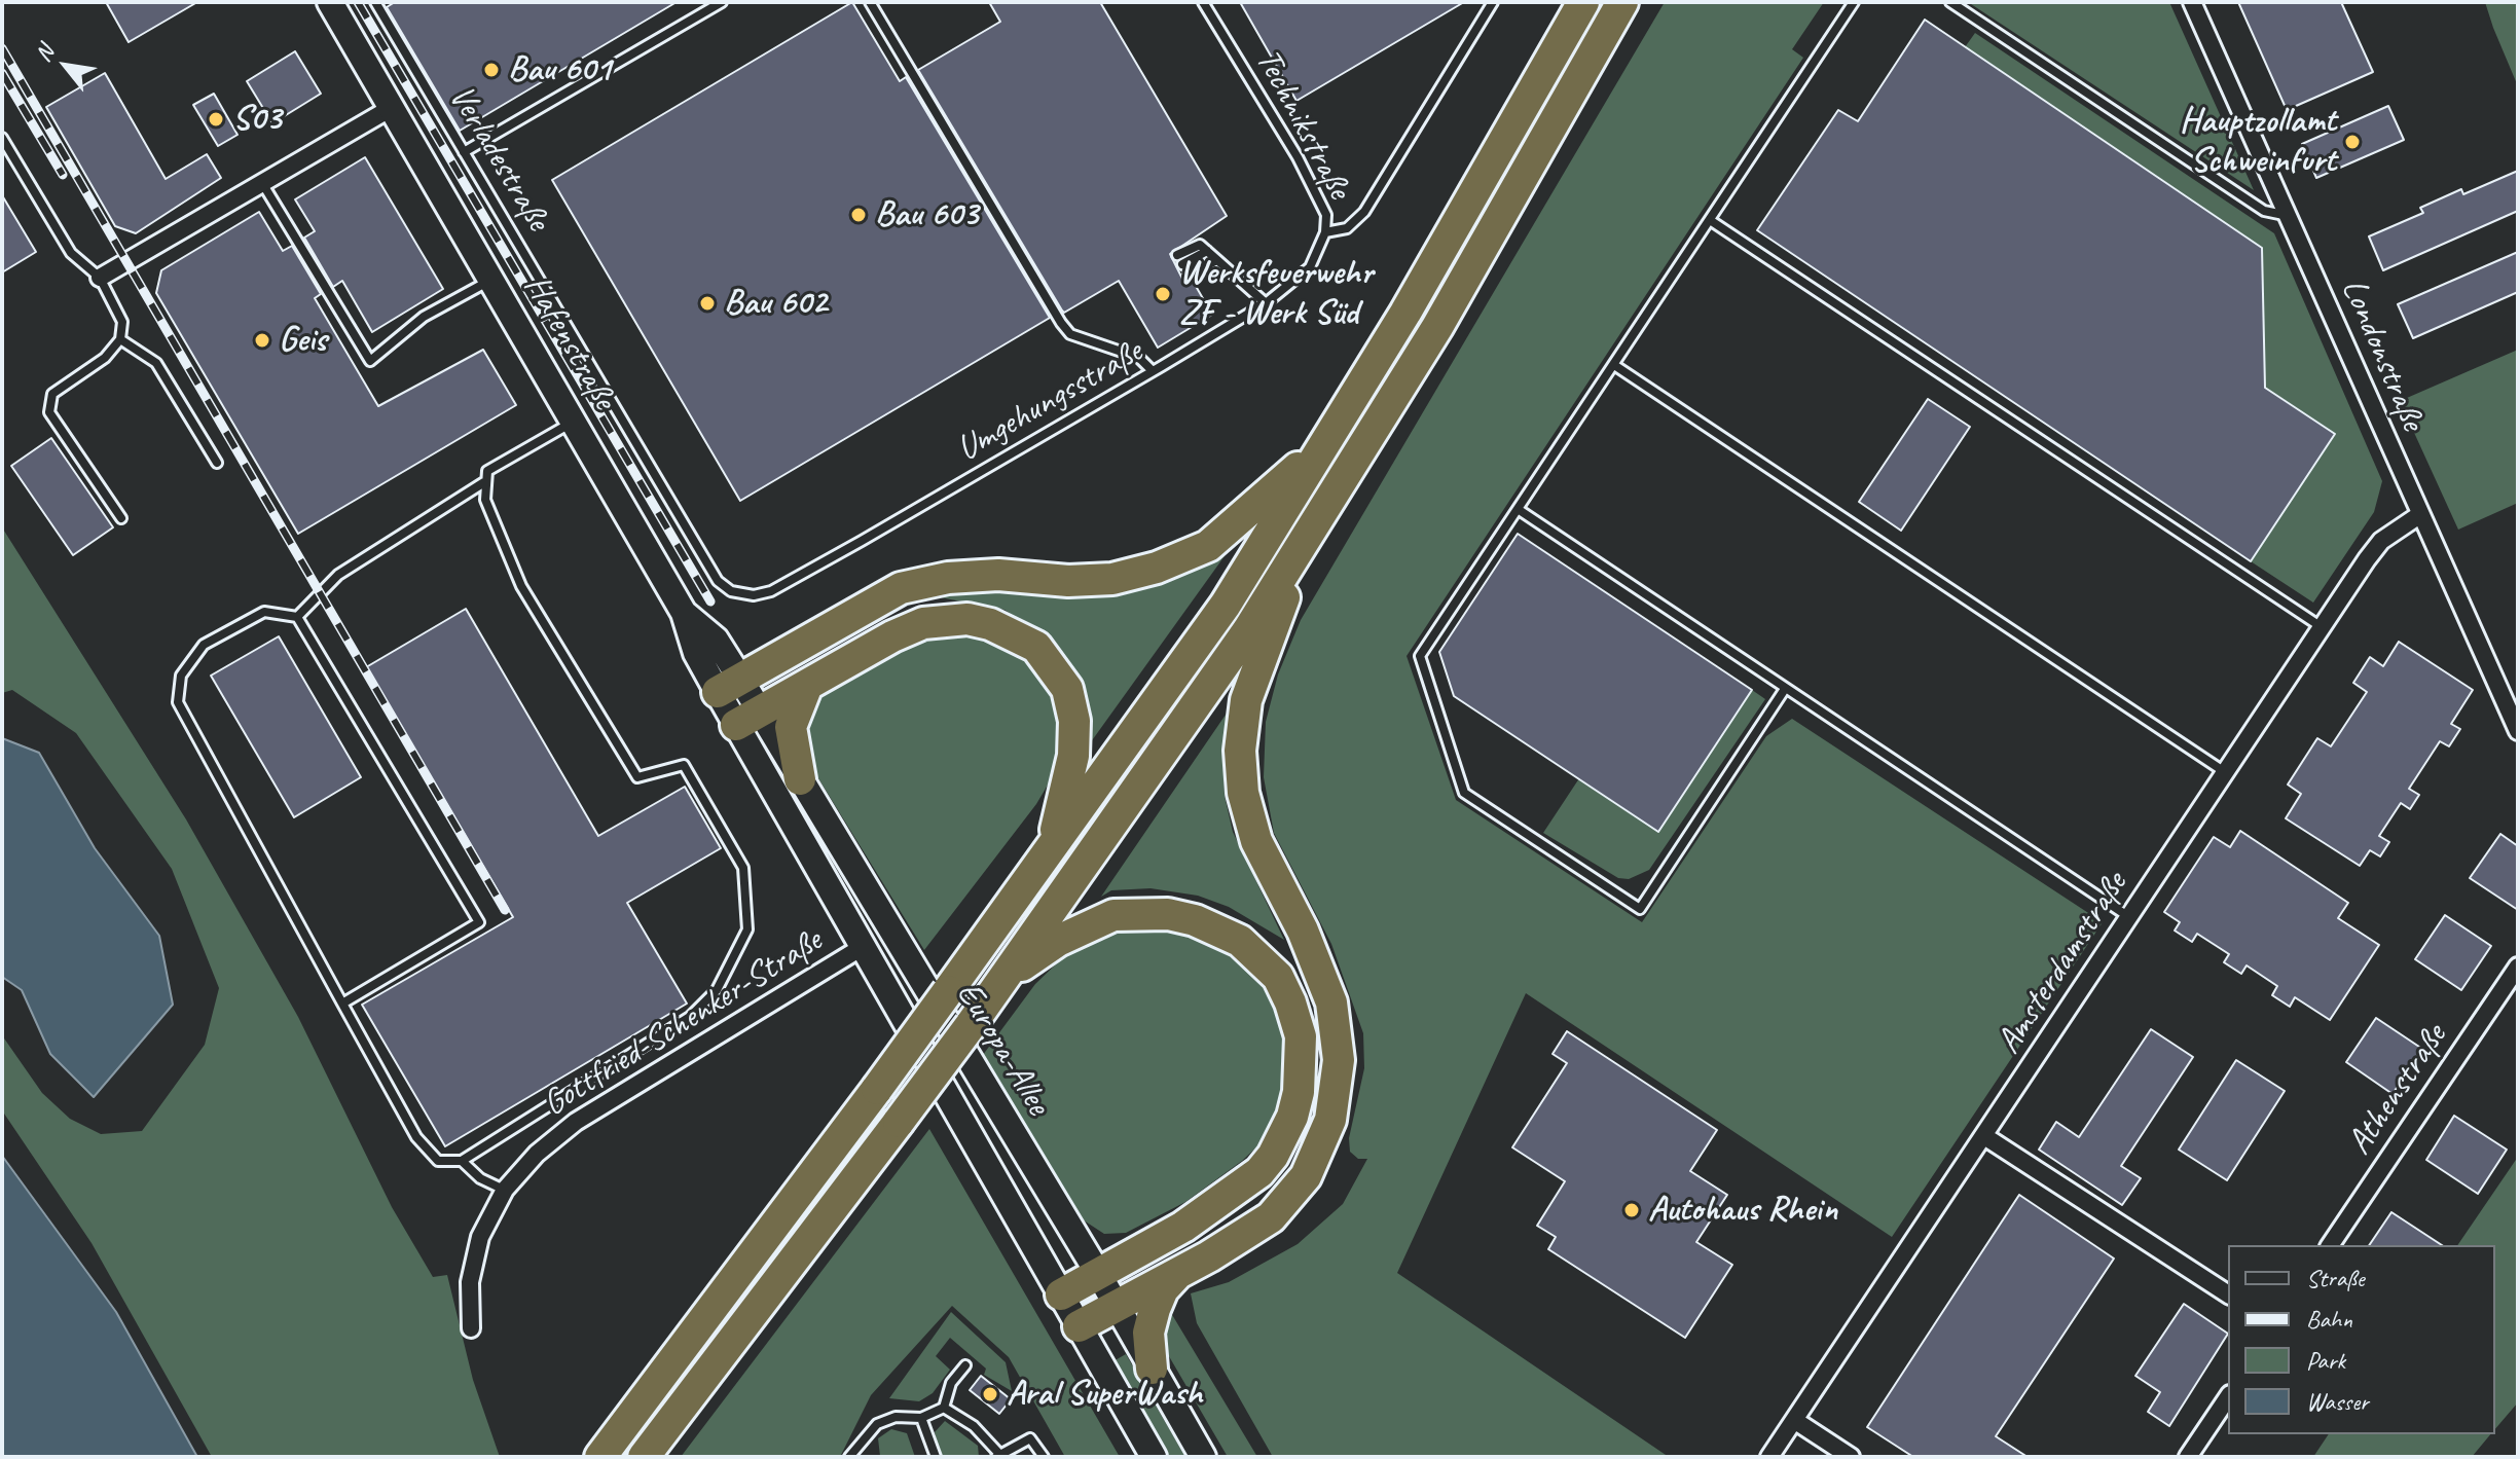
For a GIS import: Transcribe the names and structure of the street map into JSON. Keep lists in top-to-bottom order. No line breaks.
{"streets":{"street":["Hafenstraße","Londonstraße","Amsterdamstraße","Gottfried-Schenker-Straße","Europa-Allee","Athenstraße"],"lane":["Technikstraße","Verladestraße","Umgehungsstraße"]},"crossings":[["Technikstraße","Umgehungsstraße"],["Verladestraße","Umgehungsstraße"],["Hafenstraße","Europa-Allee"],["Londonstraße","Amsterdamstraße"],["Gottfried-Schenker-Straße","Europa-Allee"]],"places":["Bau 601","S03","Hauptzollamt Schweinfurt","Bau 603","Werksfeuerwehr ZF - Werk Süd","Bau 602","Geis","Autohaus Rhein","Aral SuperWash"],"legend":["Straße","Bahn","Park","Wasser"],"north":"top left"}
